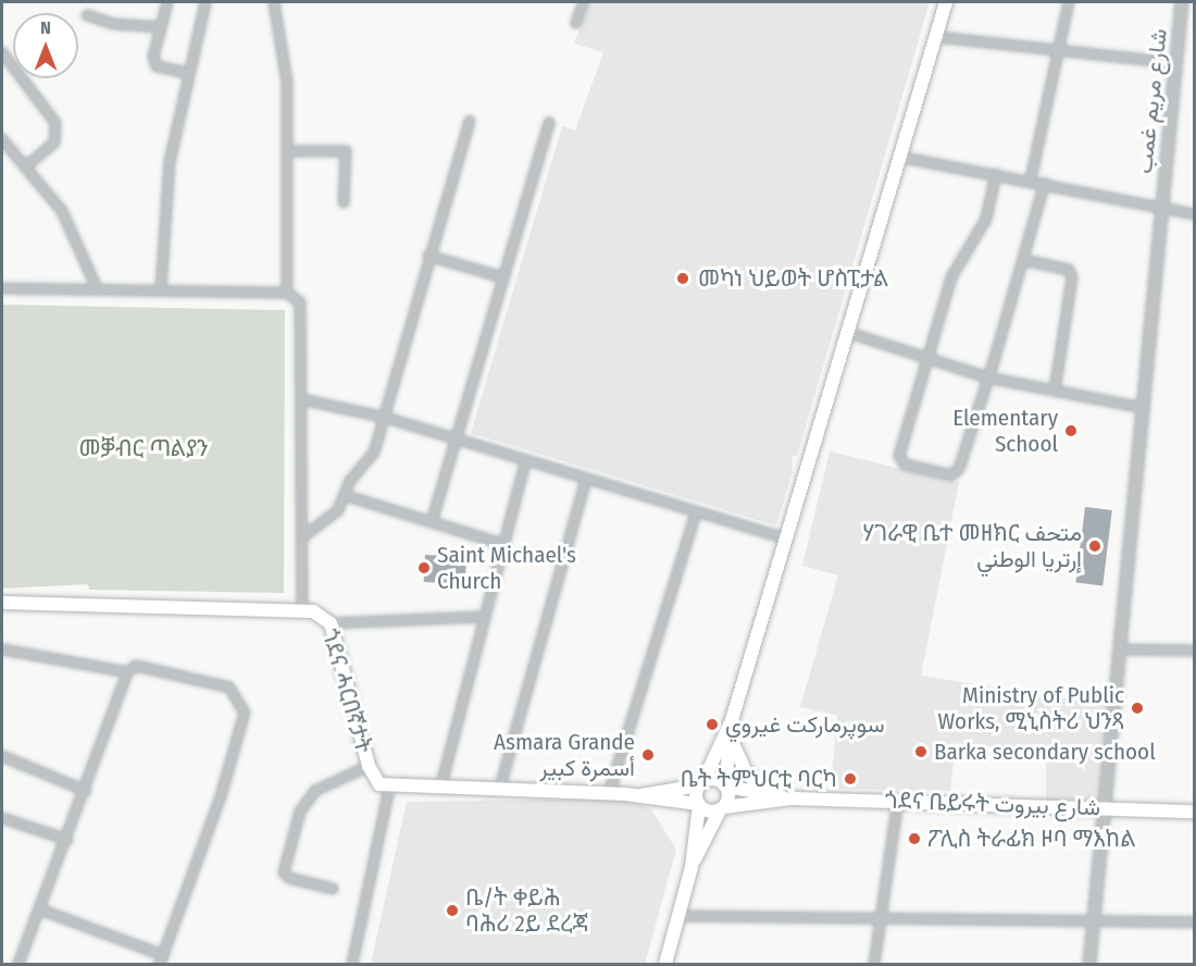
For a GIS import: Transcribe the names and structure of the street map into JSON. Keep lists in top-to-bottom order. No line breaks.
{"streets":{"main road":["ጎደና ሓርበኛታት","ጎደና ቤይሩት شارع بيروت"],"street":["شارع مريم غمب"]},"crossings":[["شارع مريم غمب","ጎደና ቤይሩት شارع بيروت"]],"parks":["መቓብር ጣልያን"],"places":["መካነ ህይወት ሆስፒታል","Elementary School","ሃገራዊ ቤተ መዘክር متحف إرتريا الوطني","Saint Michael's Church","Ministry of Public Works, ሚኒስትሪ ህንጻ","سوپرمارکت غيروي","Barka secondary school","Asmara Grande أسمرة كبير","ቤት ትምህርቲ ባርካ","ፖሊስ ትራፊክ ዞባ ማእከል","ቤ/ት ቀይሕ ባሕሪ 2ይ ደረጃ"],"north":"top"}
